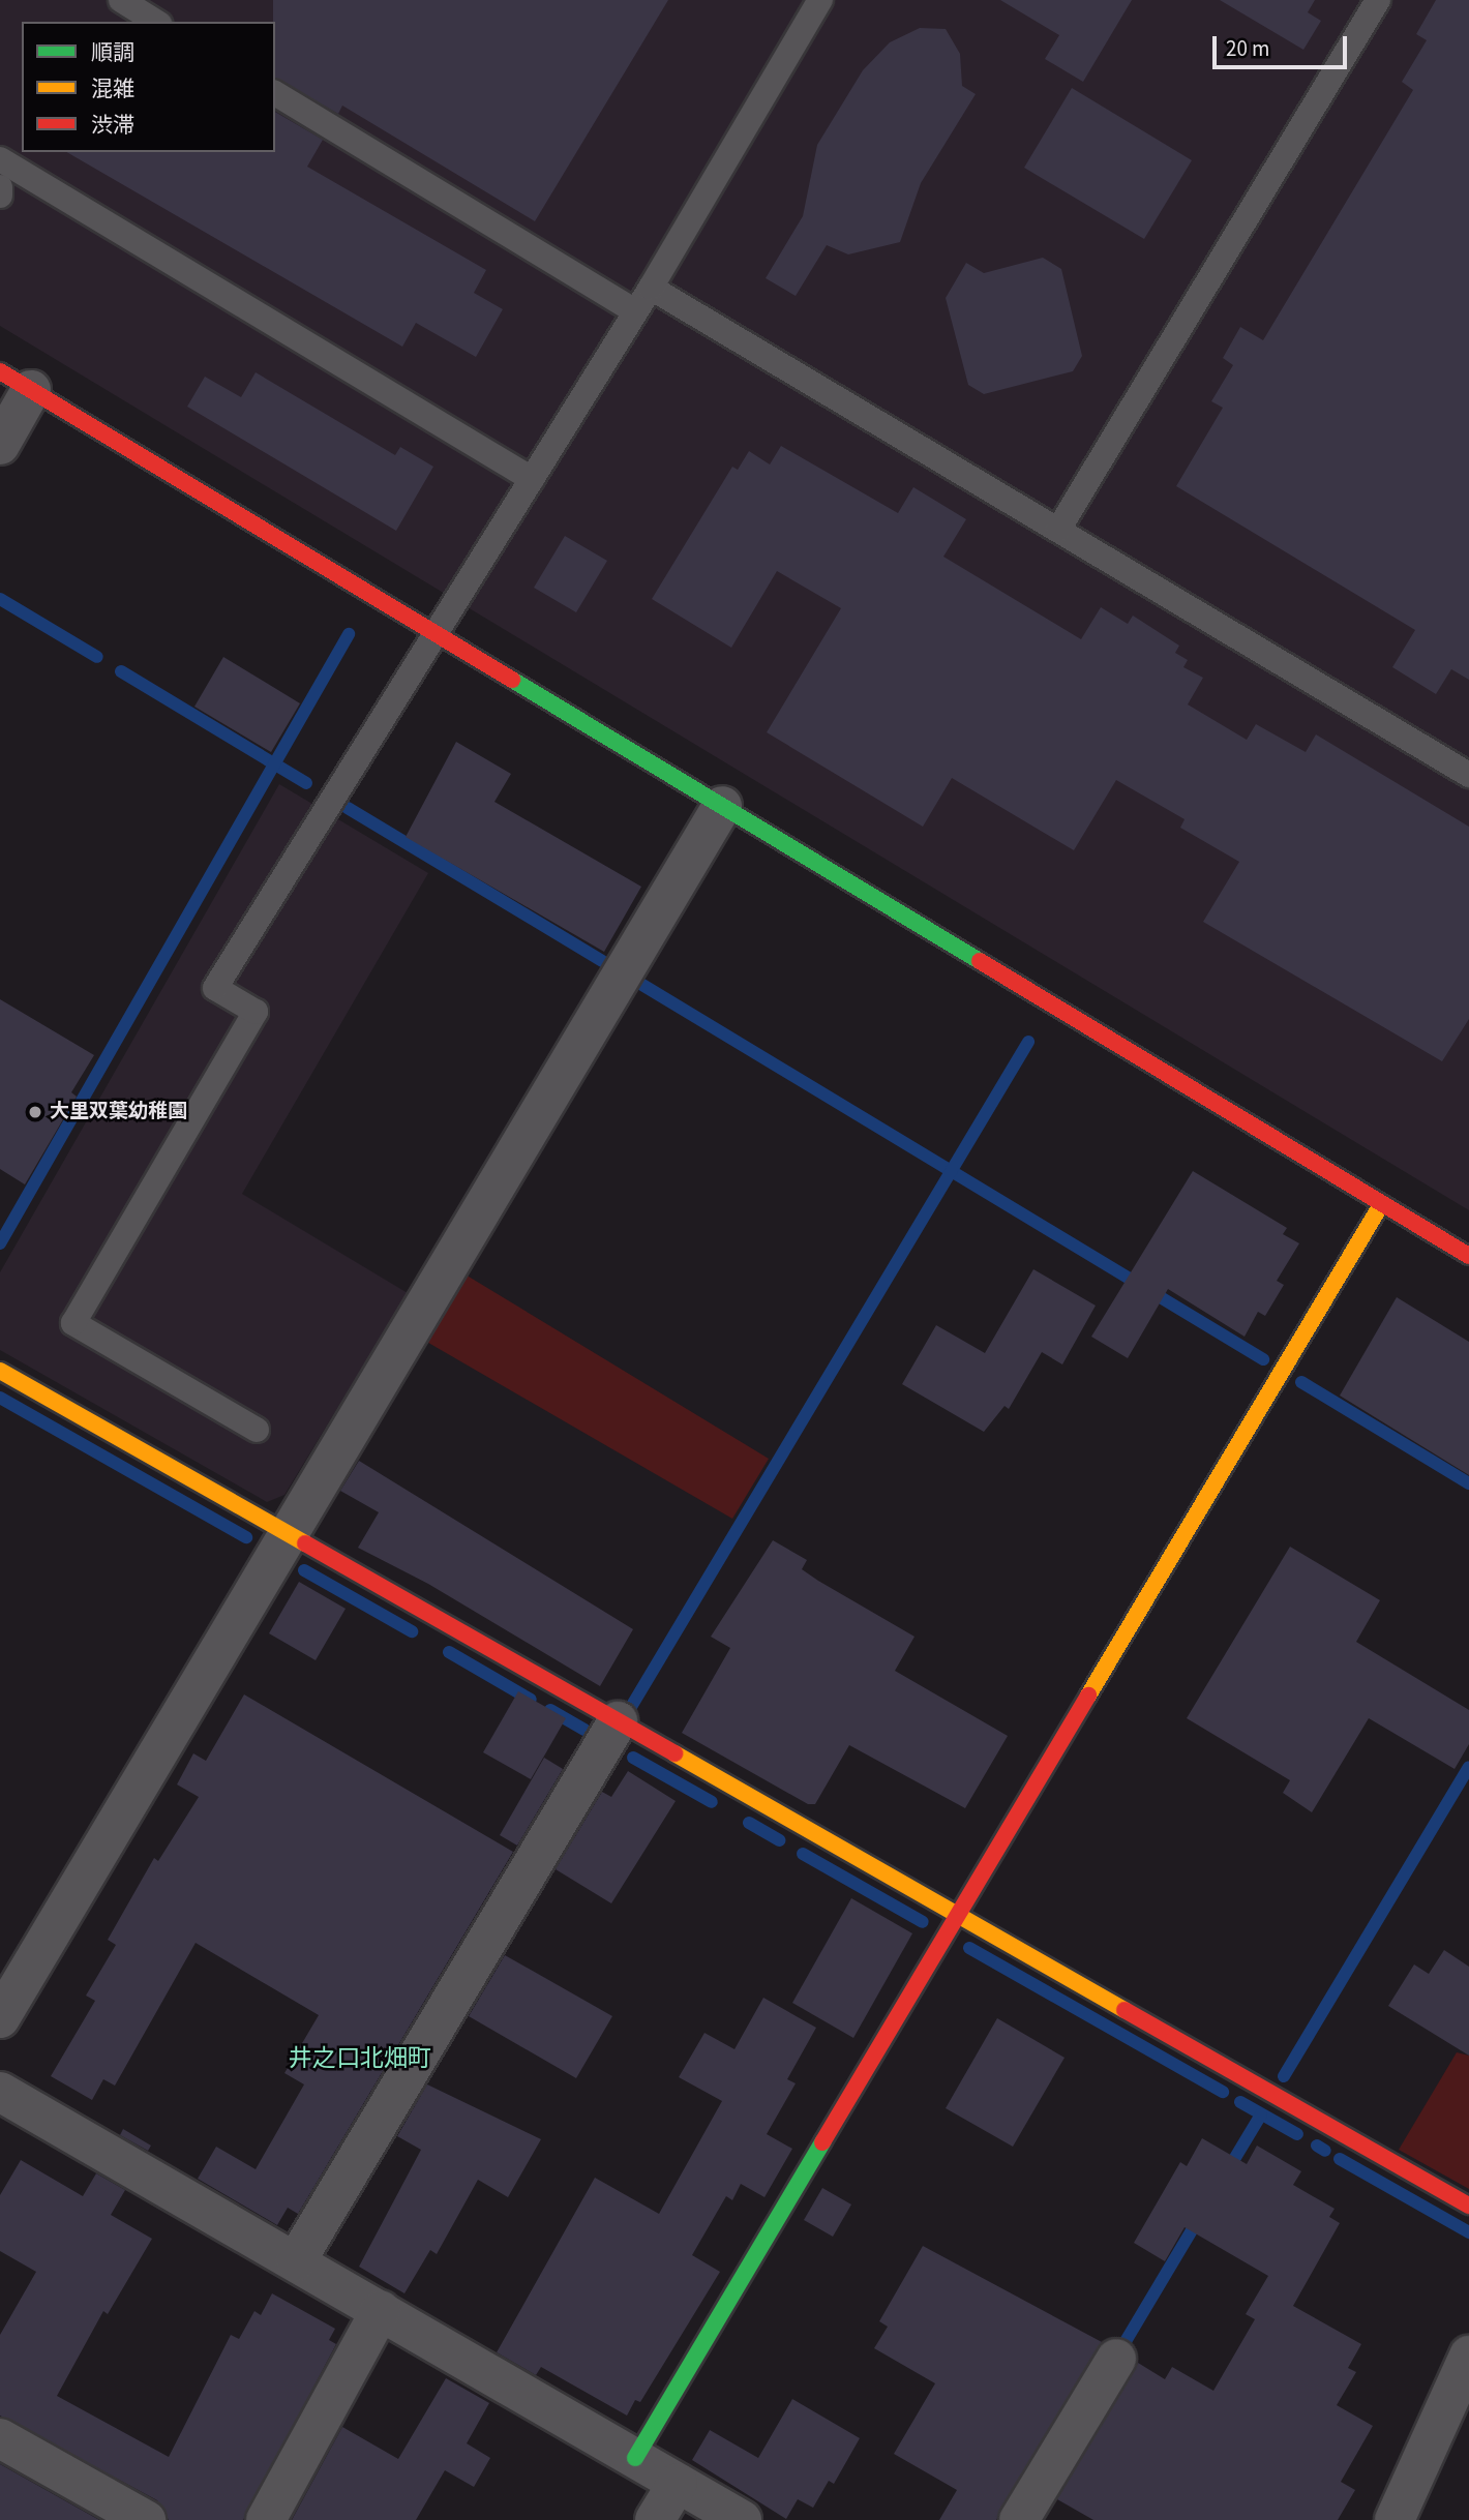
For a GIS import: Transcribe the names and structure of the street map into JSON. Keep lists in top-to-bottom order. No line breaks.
{"districts":["井之口北畑町"],"places":["大里双葉幼稚園"],"legend":["順調","混雑","渋滞"],"scale_bar":"20 m"}
